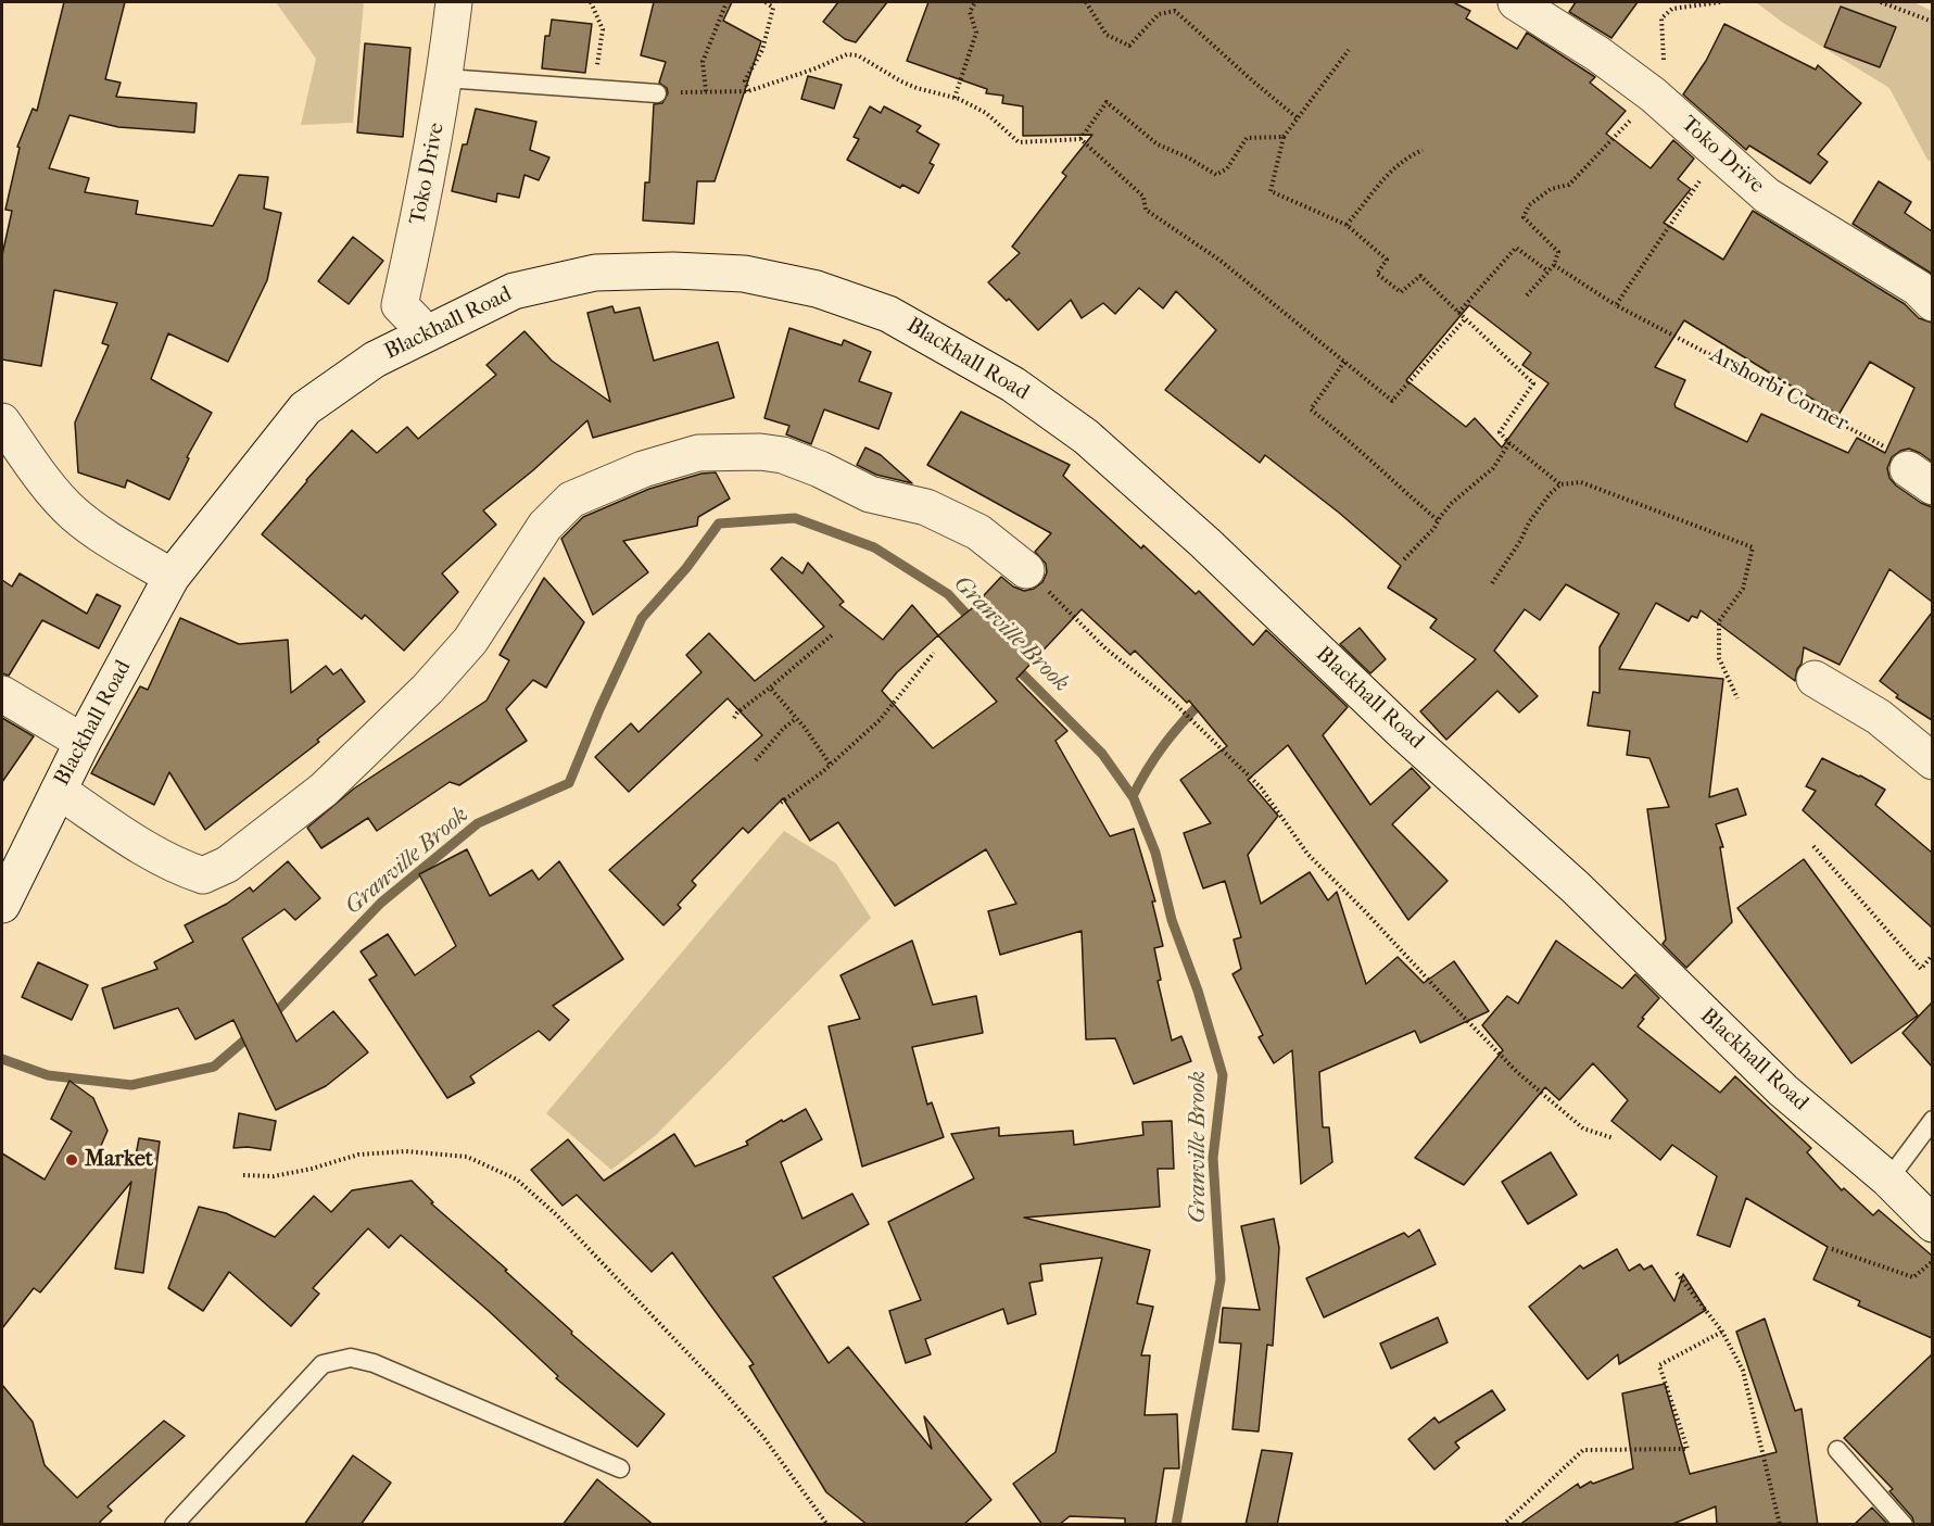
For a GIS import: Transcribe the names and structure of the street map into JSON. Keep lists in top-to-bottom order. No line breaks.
{"streets":{"main road":["Toko Drive","Blackhall Road"],"path":["Arshorbi Corner"]},"crossings":[["Toko Drive","Blackhall Road"]],"water":["Granville Brook"],"places":["Market"]}
